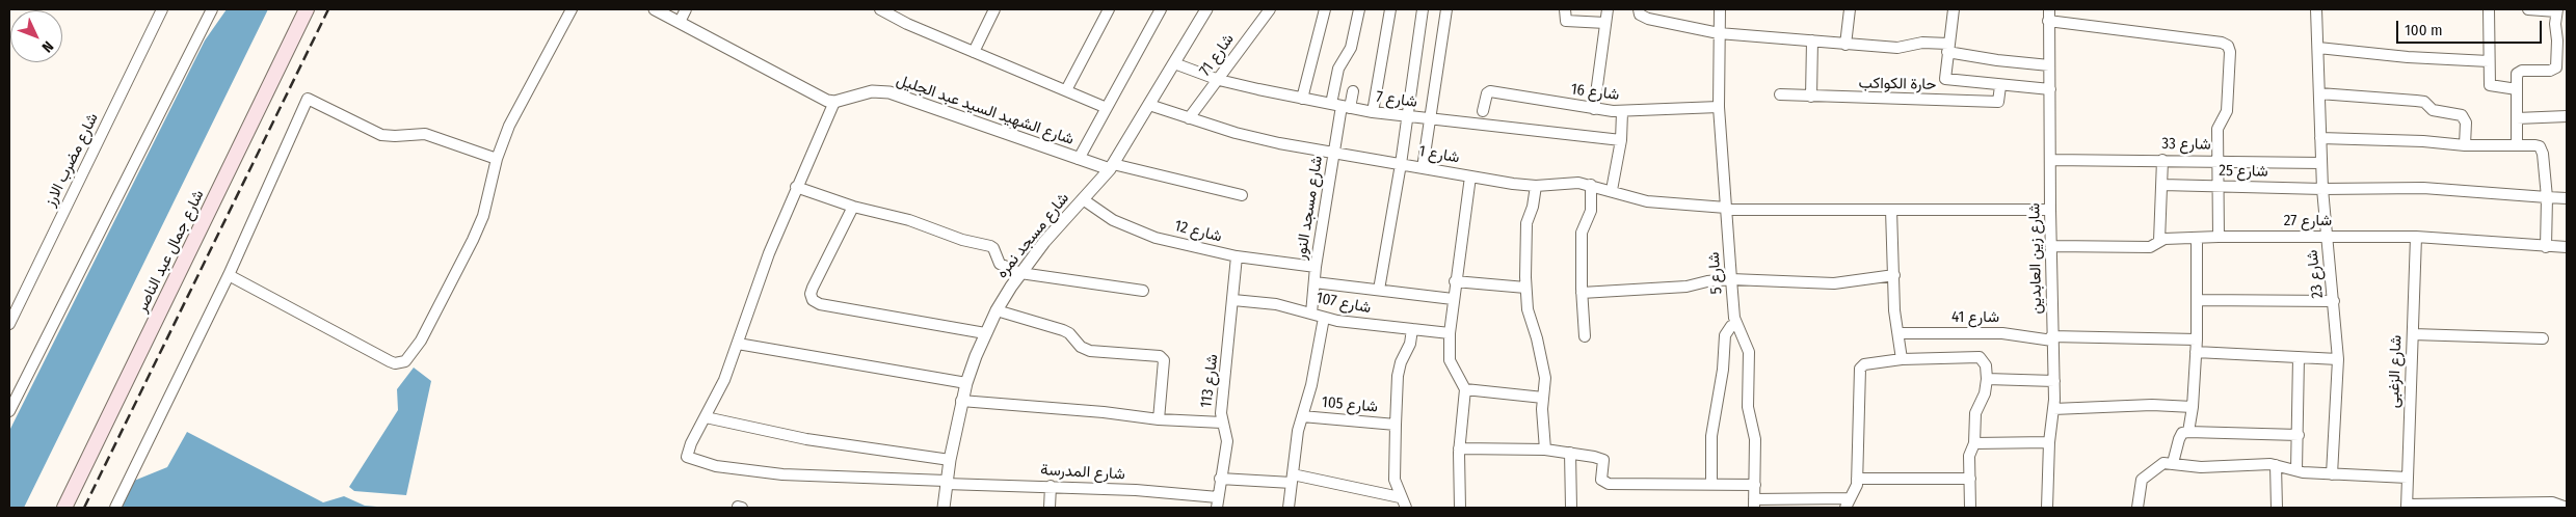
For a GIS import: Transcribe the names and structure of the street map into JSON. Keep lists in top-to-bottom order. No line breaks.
{"streets":{"main road":["شارع جمال عبد الناصر"],"street":["شارع 71","حارة الكواكب","شارع 16","شارع 7","شارع الشهيد السيد عبد الجليل","شارع 33","شارع 1","شارع مضرب الارز","شارع 25","شارع مسجد النور","شارع 27","شارع 12","شارع مسجد نمره","شارع زين العابدين","شارع 5","شارع 23","شارع 107","شارع 41","شارع الزغبى","شارع 113","شارع 105","شارع المدرسة"]},"crossings":[["شارع 71","شارع 7"],["شارع 71","شارع 1"],["شارع 16","شارع 5"],["شارع 7","شارع مسجد النور"],["شارع 7","شارع مسجد نمره"],["شارع الشهيد السيد عبد الجليل","شارع مسجد نمره"],["شارع 33","شارع زين العابدين"],["شارع 33","شارع 23"],["شارع 1","شارع مسجد النور"],["شارع 1","شارع مسجد نمره"],["شارع 1","شارع زين العابدين"],["شارع 1","شارع 5"],["شارع 25","شارع 23"],["شارع مسجد النور","شارع 12"],["شارع مسجد النور","شارع 107"],["شارع 27","شارع زين العابدين"],["شارع 27","شارع 23"],["شارع 27","شارع الزغبى"],["شارع 12","شارع مسجد نمره"],["شارع 12","شارع 113"],["شارع مسجد نمره","شارع المدرسة"],["شارع زين العابدين","شارع 41"],["شارع 107","شارع 113"],["شارع 113","شارع المدرسة"]],"scale_bar":"100 m","north":"bottom right"}
